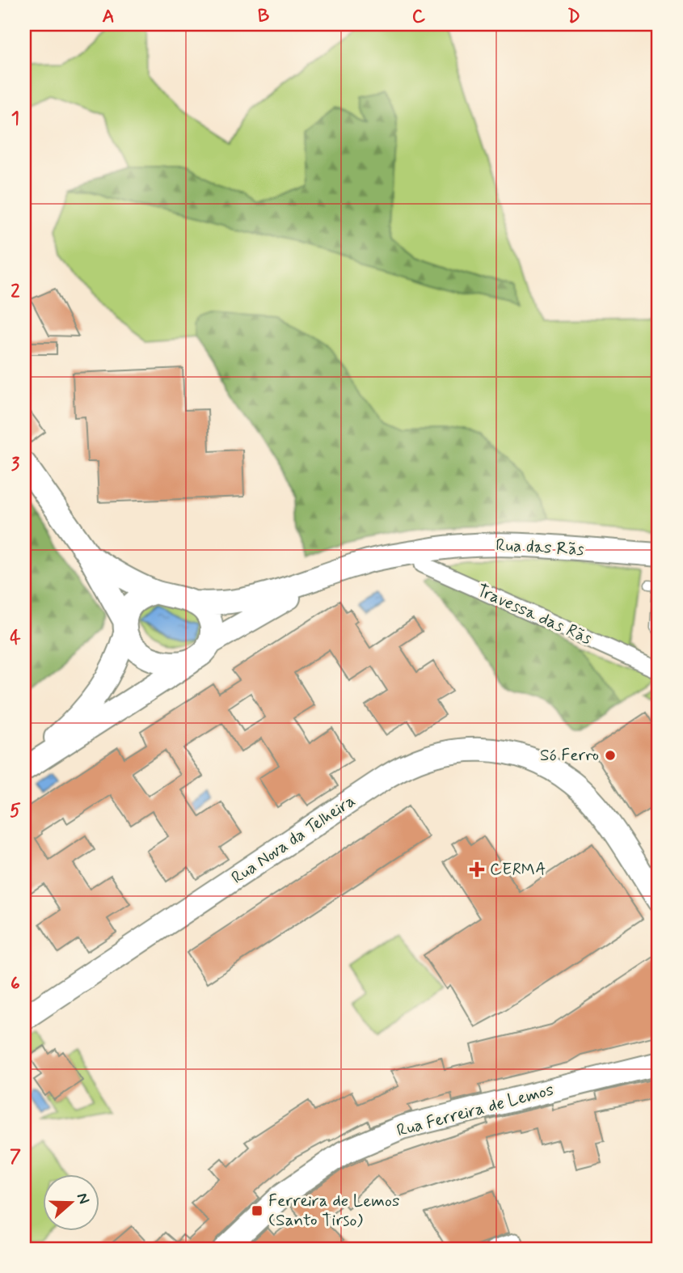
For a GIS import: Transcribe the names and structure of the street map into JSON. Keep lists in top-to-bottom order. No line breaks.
{"streets":{"main road":["Rua das Rãs","Rua Nova da Telheira","Rua Ferreira de Lemos"],"street":["Travessa das Rãs"]},"crossings":[["Rua das Rãs","Travessa das Rãs"]],"places":{"other":["Só Ferro"],"health":["CERMA"],"transit":["Ferreira de Lemos (Santo Tirso)"]},"north":"right","grid":{"columns":["A","B","C","D"],"rows":["1","2","3","4","5","6","7"]}}
